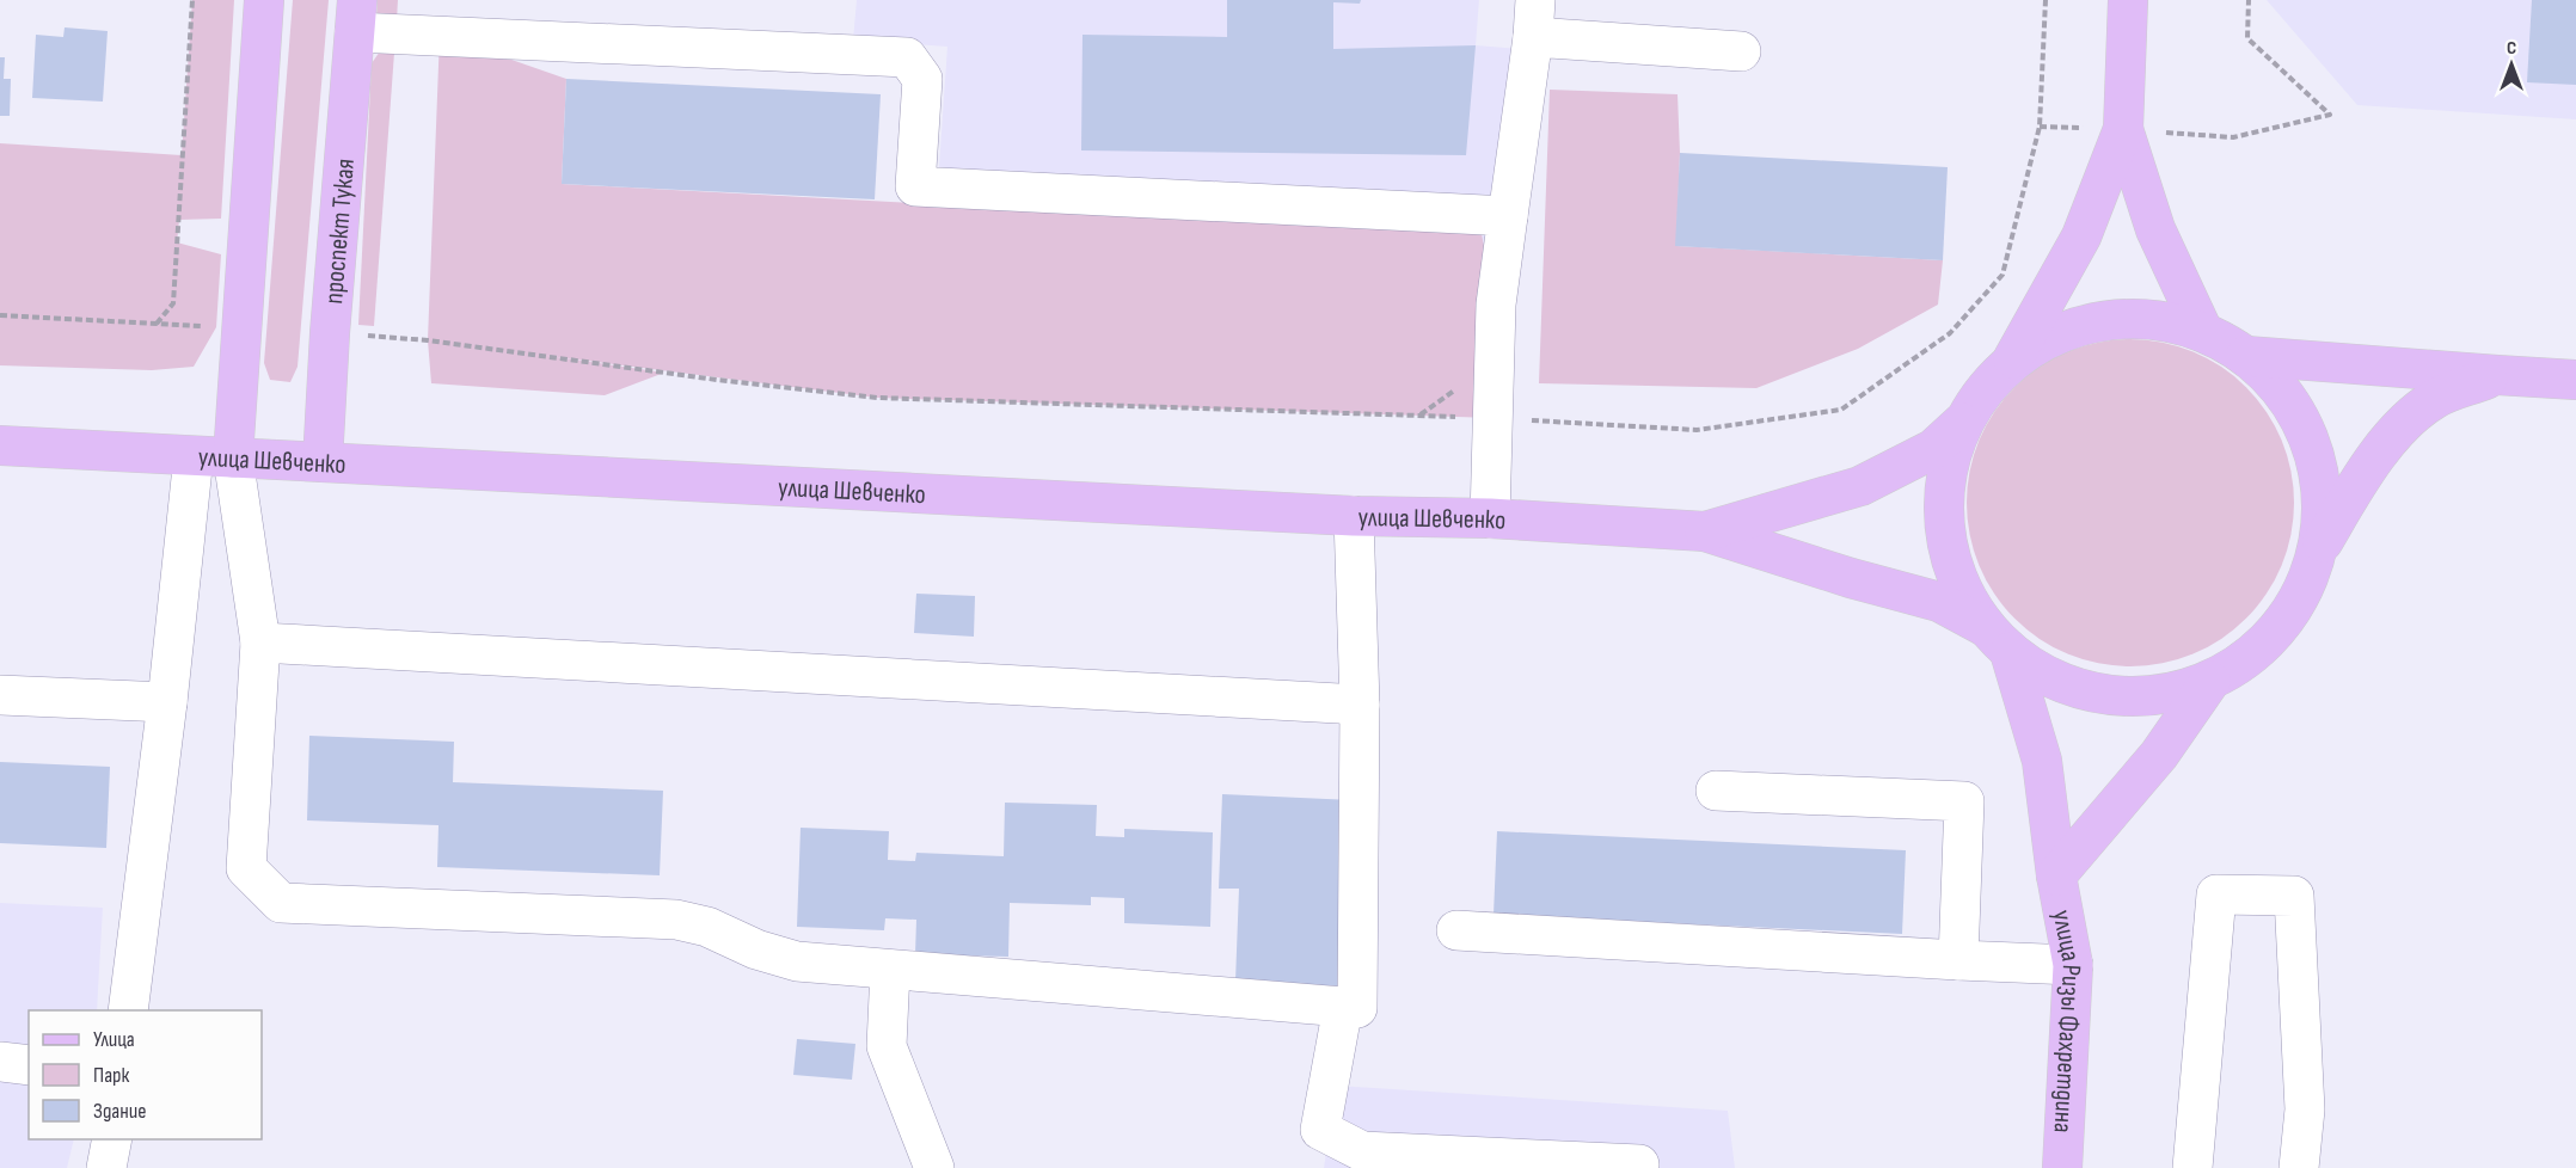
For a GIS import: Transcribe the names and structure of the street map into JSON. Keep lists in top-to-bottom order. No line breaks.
{"streets":{"main road":["проспект Тукая","улица Шевченко","улица Ризы Фахретдина"]},"crossings":[["проспект Тукая","улица Шевченко"]],"legend":["Улица","Парк","Здание"],"north":"top"}
